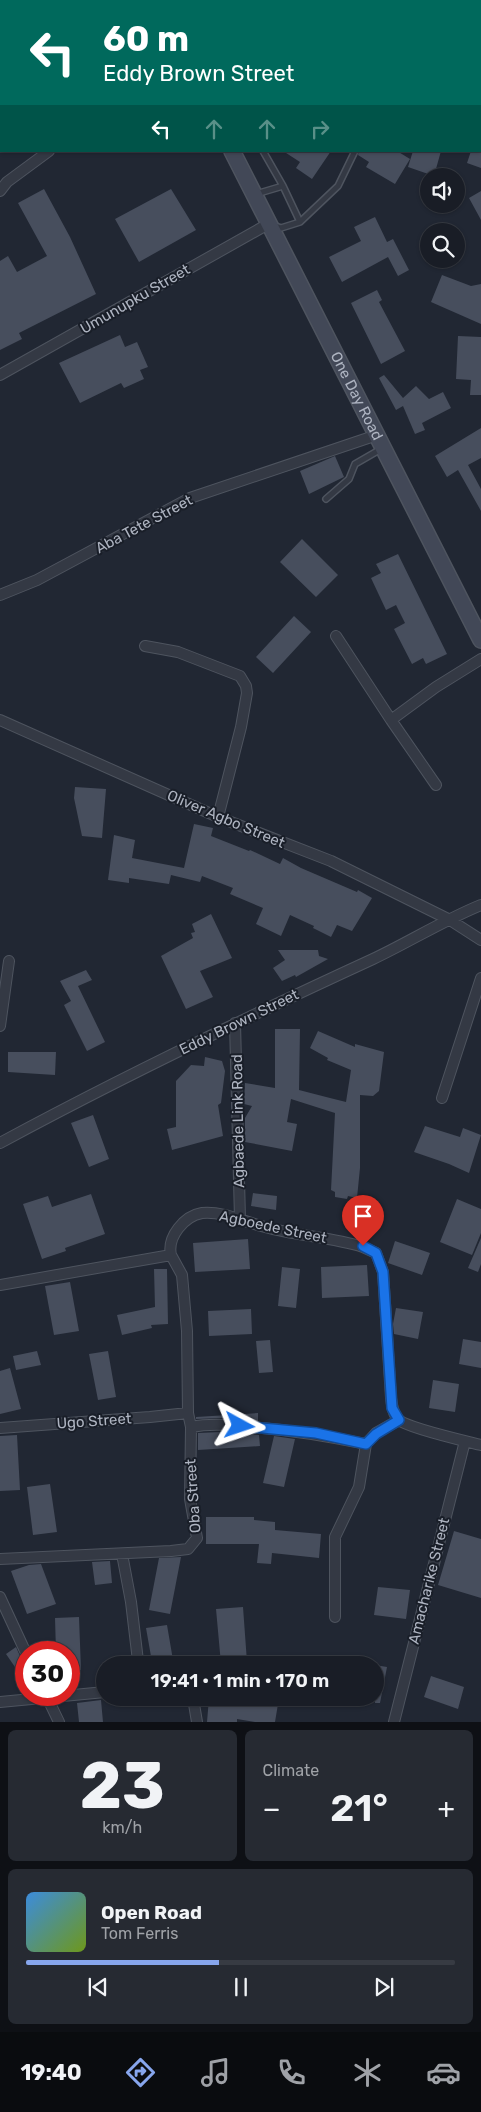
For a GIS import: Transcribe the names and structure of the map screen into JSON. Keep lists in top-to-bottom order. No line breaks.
{"streets":{"main road":["One Day Road"],"street":["Umunupku Street","Aba Tete Street","Oliver Agbo Street","Eddy Brown Street","Agbaede Link Road","Agboede Street","Ugo Street","Oba Street","Amacharike Street"]},"crossings":[["Umunupku Street","One Day Road"],["One Day Road","Aba Tete Street"],["Oliver Agbo Street","Eddy Brown Street"],["Eddy Brown Street","Agbaede Link Road"],["Agbaede Link Road","Agboede Street"],["Agboede Street","Oba Street"],["Ugo Street","Oba Street"]],"page":{"turn":["60 m","Eddy Brown Street"],"limit":"30","trip":"19:41 · 1 min · 170 m","tile":[["23","km/h"],"Climate"],"heat":["−","21°","+"],"song":["Open Road","Tom Ferris"],"tabs":"19:40"}}
